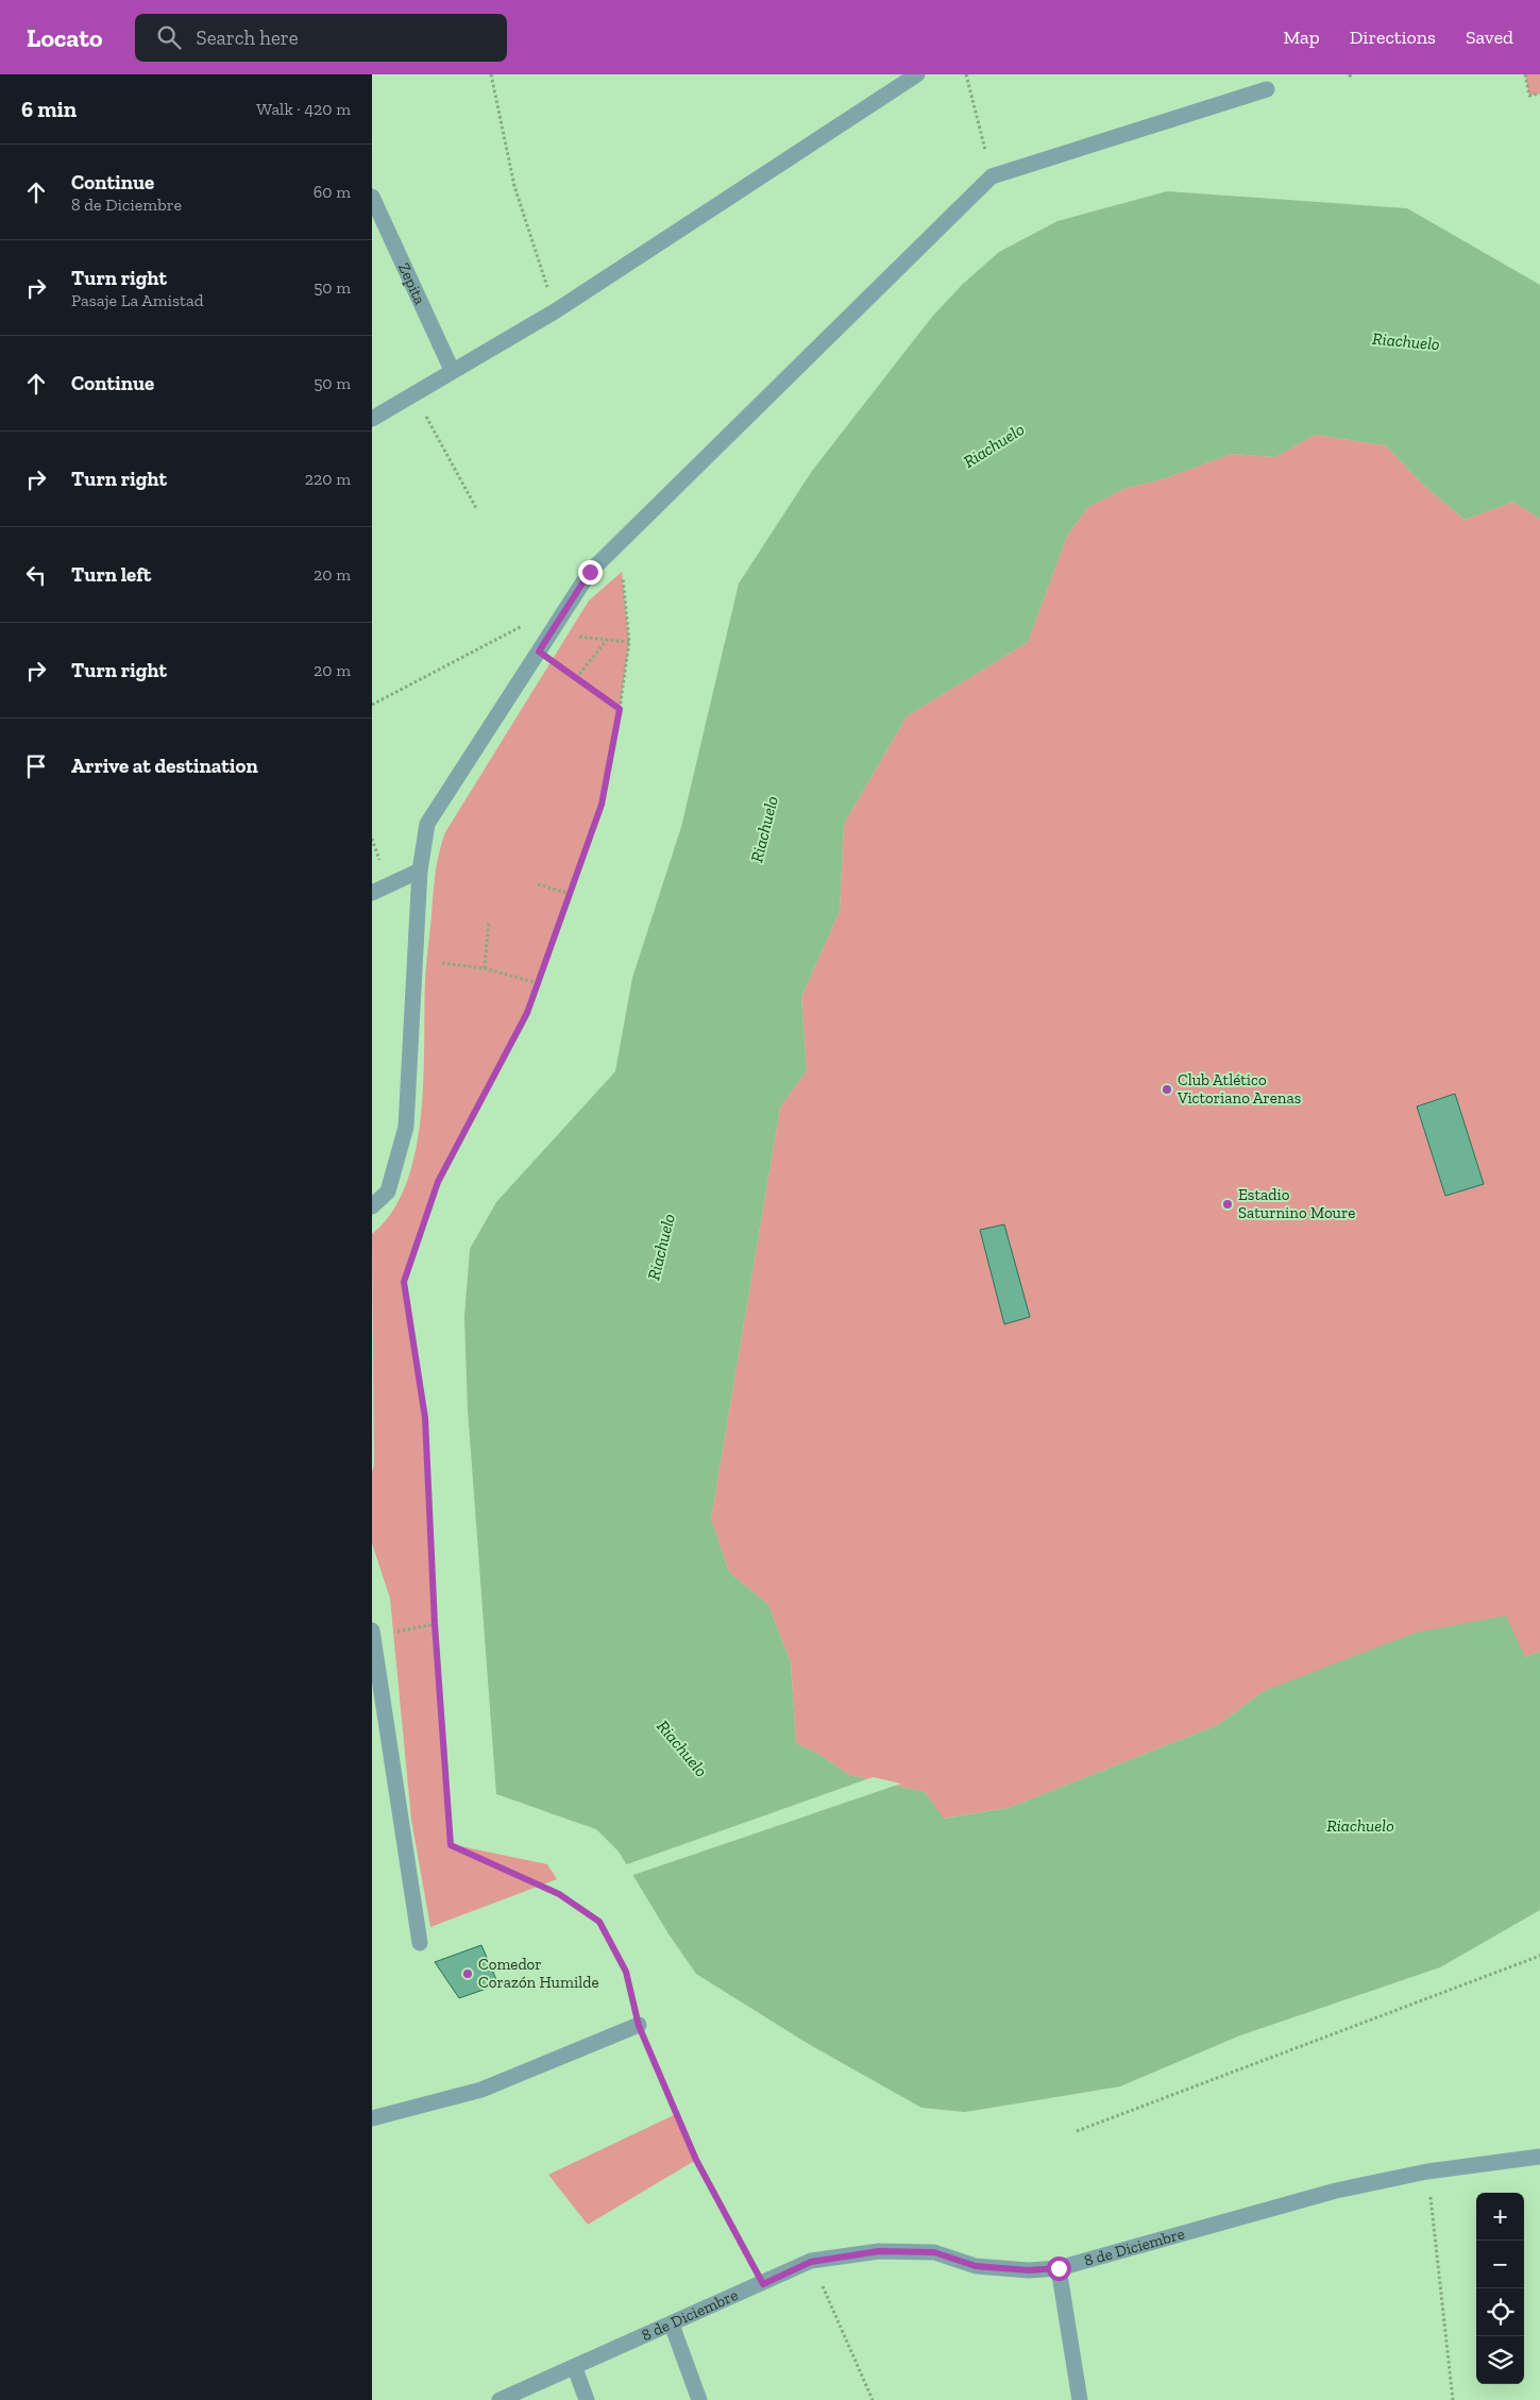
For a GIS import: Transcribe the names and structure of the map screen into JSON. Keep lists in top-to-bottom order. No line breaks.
{"streets":{"street":["Zepita","8 de Diciembre"]},"water":["Riachuelo"],"places":["Club Atlético Victoriano Arenas","Estadio Saturnino Moure","Comedor Corazón Humilde"],"page":{"header":"Locato","search":"Search here","nav":["Map","Directions","Saved"],"heading":["6 min","Walk · 420 m"],"list":[["Continue","8 de Diciembre","60 m"],["Turn right","Pasaje La Amistad","50 m"],["Continue","50 m"],["Turn right","220 m"],["Turn left","20 m"],["Turn right","20 m"],"Arrive at destination"],"map_buttons":["+","−"]}}
